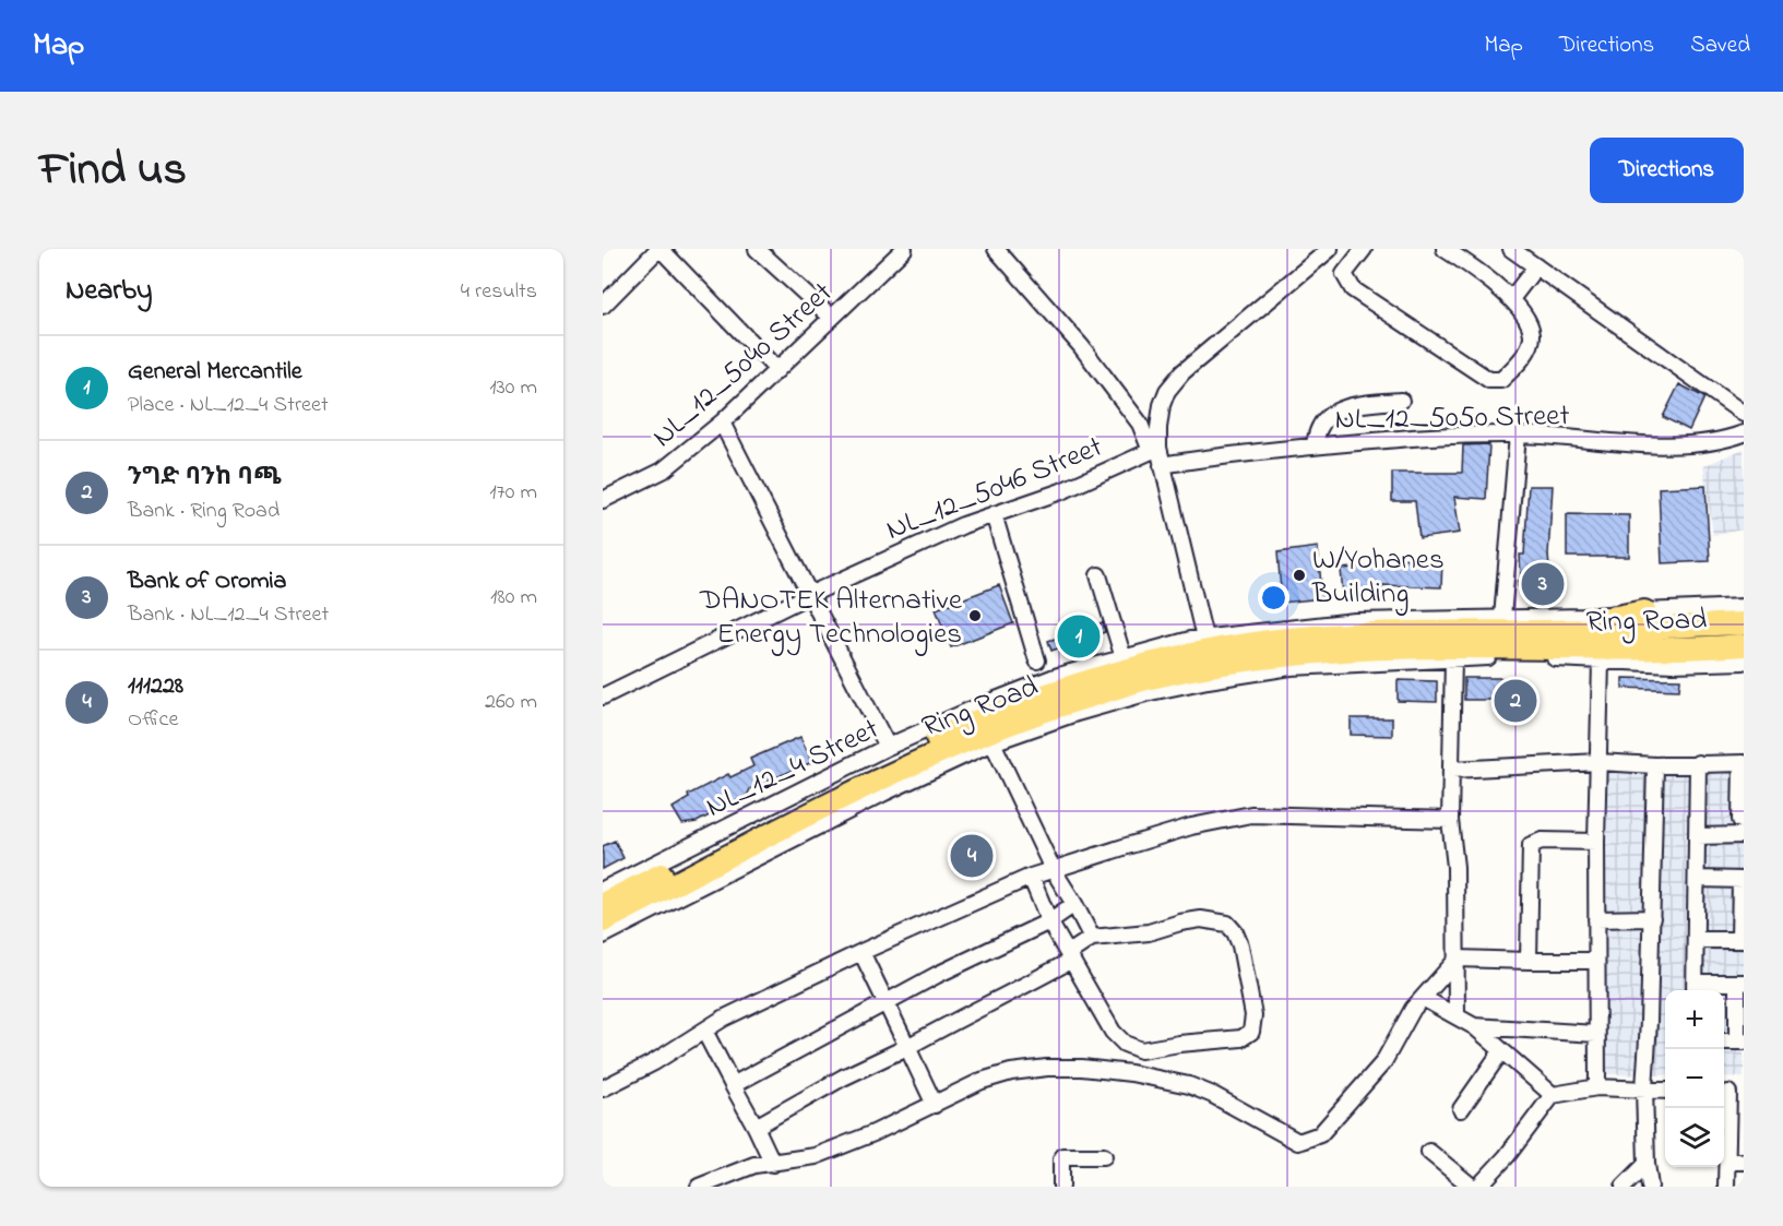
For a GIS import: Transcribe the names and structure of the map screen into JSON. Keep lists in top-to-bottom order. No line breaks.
{"streets":{"highway":["Ring Road"],"street":["NL_12_5040 Street","NL_12_5050 Street","NL_12_5046 Street","NL_12_4 Street"]},"places":["W/Yohanes Building","DANOTEK Alternative Energy Technologies"],"page":{"header":"Map","nav":["Map","Directions","Saved"],"title":"Find us","buttons":"Directions","heading":["Nearby","4 results"],"list":[{"mark":"1","name":"General Mercantile","note":"Place · NL_12_4 Street","value":"130 m"},{"mark":"2","name":"ንግድ ባንከ ባጫ","note":"Bank · Ring Road","value":"170 m"},{"mark":"3","name":"Bank of Oromia","note":"Bank · NL_12_4 Street","value":"180 m"},{"mark":"4","name":"111228","note":"Office","value":"260 m"}],"pins":["3","1","2","4"],"map_buttons":["+","−"]}}
